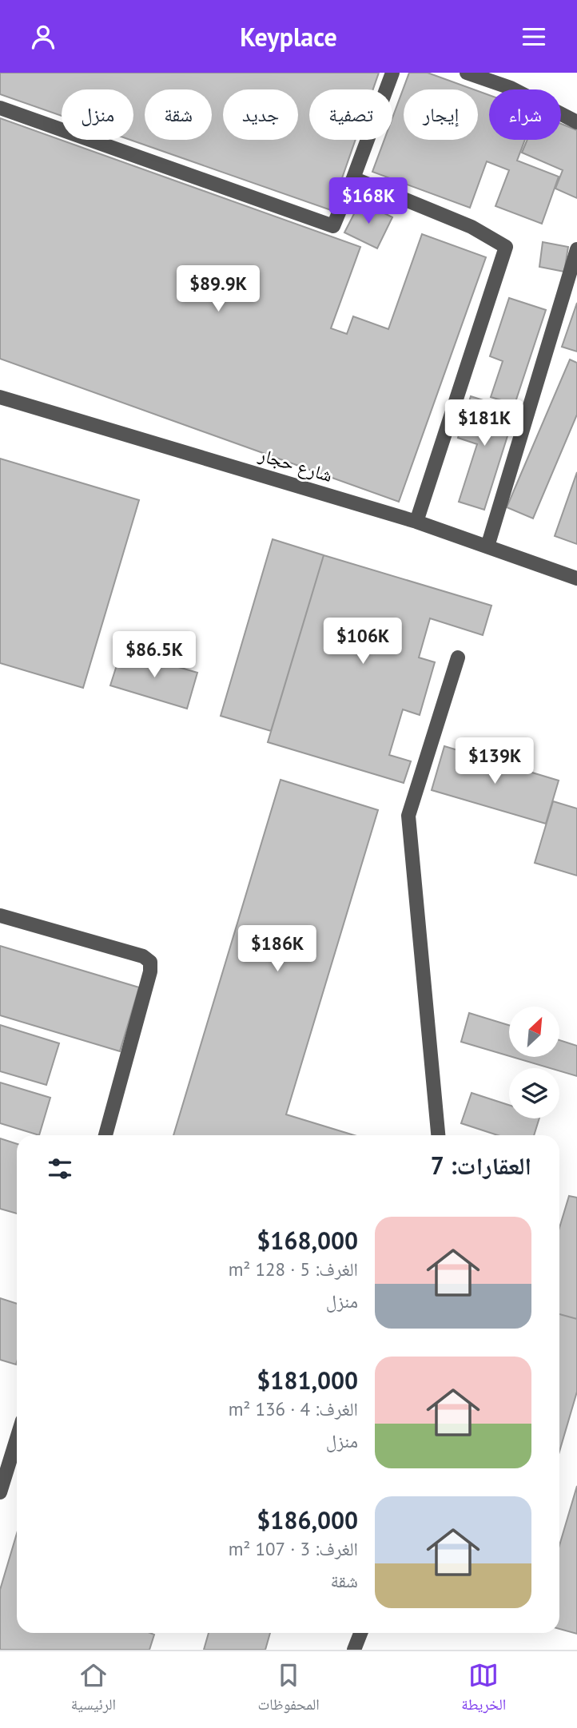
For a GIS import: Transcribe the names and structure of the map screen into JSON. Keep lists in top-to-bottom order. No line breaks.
{"streets":{"lane":["شارع حجار"]},"north":"top right","page":{"header":"Keyplace","chip":["شراء","إيجار","تصفية","جديد","شقة","منزل"],"price":["$168K","$89.9K","$181K","$106K","$86.5K","$139K","$186K"],"heading":"العقارات: 7","list":[{"name":"$168,000","note":"الغرف: 5 · 128 m² · منزل"},{"name":"$181,000","note":"الغرف: 4 · 136 m² · منزل"},{"name":"$186,000","note":"الغرف: 3 · 107 m² · شقة"}],"tabs":["الخريطة","المحفوظات","الرئيسية"]}}
